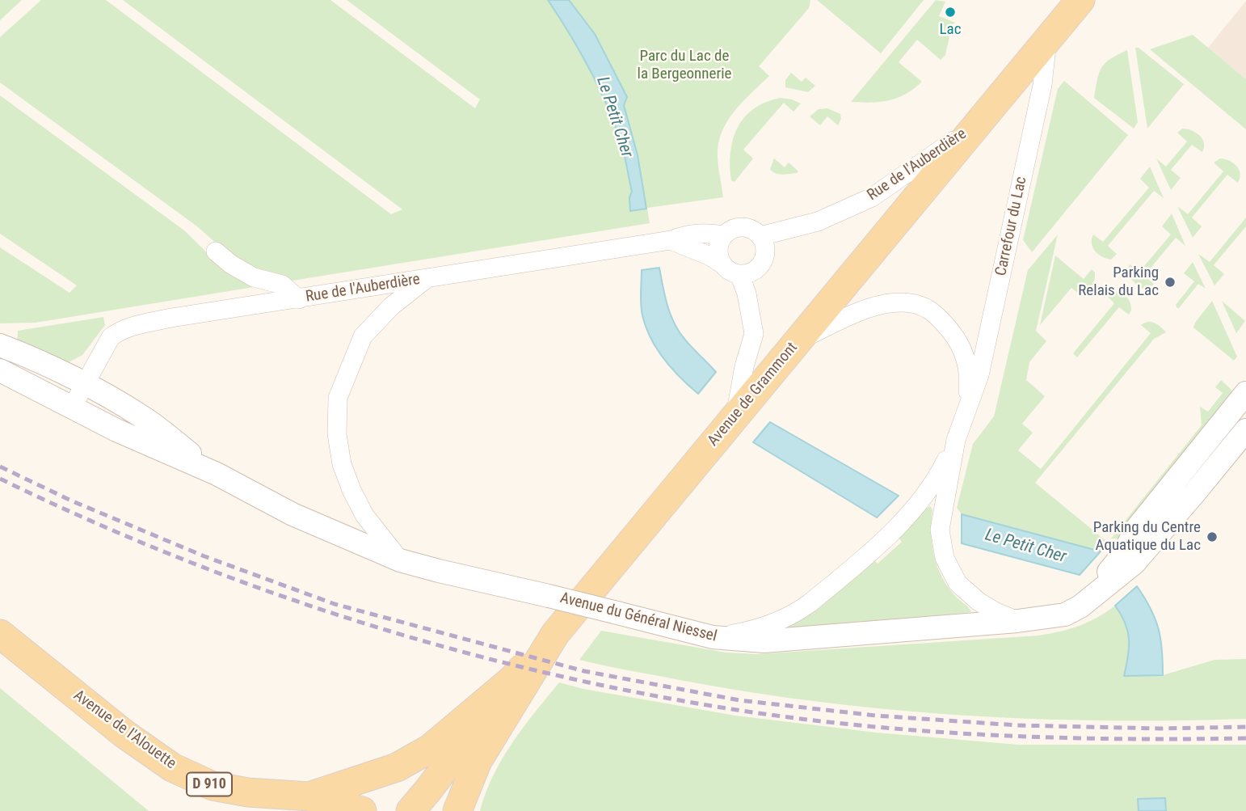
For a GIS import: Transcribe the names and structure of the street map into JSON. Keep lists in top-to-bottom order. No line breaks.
{"streets":{"main road":["Avenue de Grammont","Avenue de l'Alouette","D 910"],"street":["Rue de l'Auberdière","Carrefour du Lac","Avenue du Général Niessel"]},"crossings":[["Rue de l'Auberdière","Avenue de Grammont"],["Rue de l'Auberdière","Avenue du Général Niessel"],["Carrefour du Lac","Avenue de Grammont"],["Carrefour du Lac","Avenue du Général Niessel"],["Avenue de l'Alouette","D 910"]],"water":["Le Petit Cher"],"parks":["Parc du Lac de la Bergeonnerie"],"places":["Lac","Parking Relais du Lac","Parking du Centre Aquatique du Lac"]}
